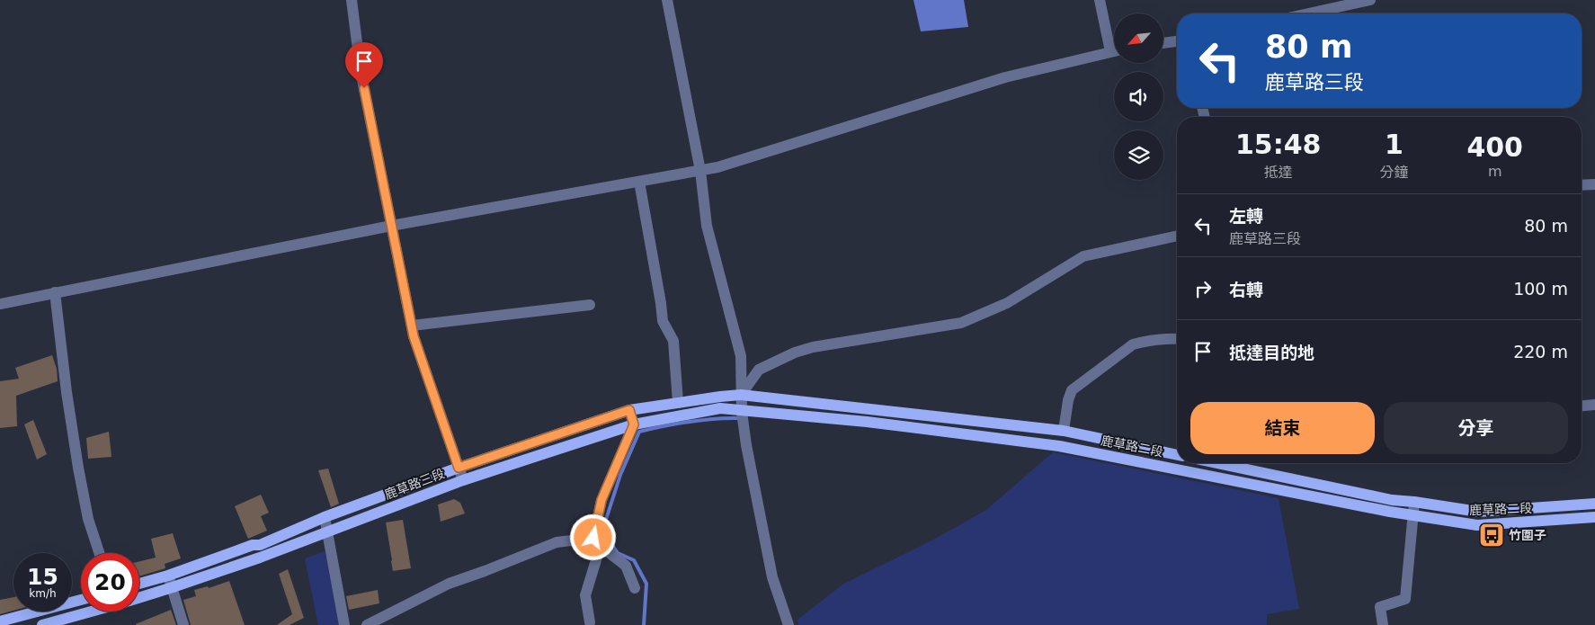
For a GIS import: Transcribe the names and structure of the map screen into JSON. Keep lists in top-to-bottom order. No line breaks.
{"streets":{"main road":["鹿草路二段","鹿草路三段"]},"crossings":[["鹿草路二段","鹿草路三段"]],"places":{"bus stop":["竹圍子"]},"north":"bottom left","page":{"turn":["80 m","鹿草路三段"],"eta":["15:48","抵達","1","分鐘","400","m"],"list":[{"name":"左轉","note":"鹿草路三段","value":"80 m"},{"name":"右轉","value":"100 m"},{"name":"抵達目的地","value":"220 m"}],"buttons":["結束","分享"],"speed":"15 km/h","limit":"20"}}
